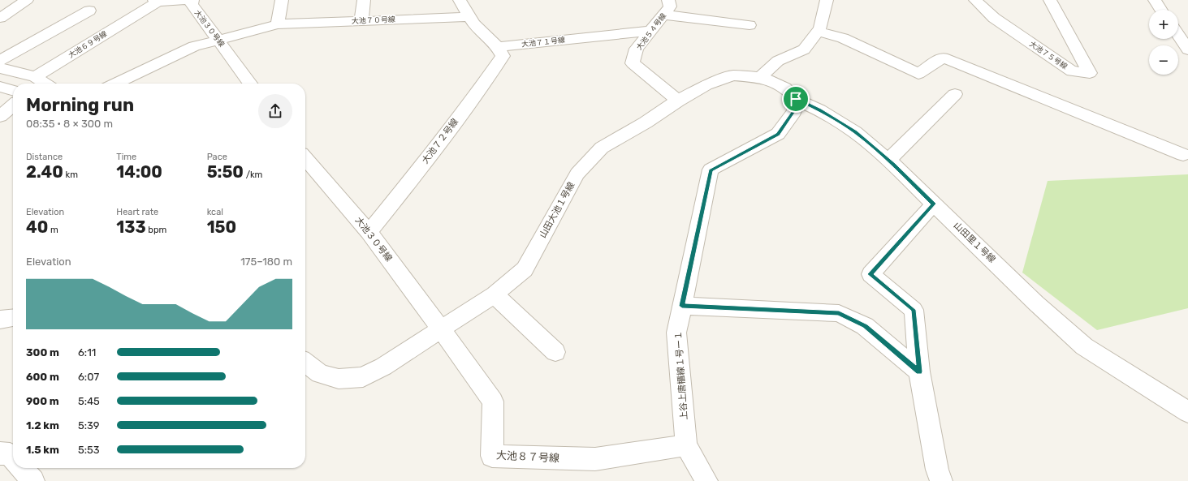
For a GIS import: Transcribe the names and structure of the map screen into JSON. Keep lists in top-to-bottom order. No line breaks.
{"streets":{"street":["大池７０号線","大池３０号線","大池５４号線","大池７１号線","大池６９号線","大池７５号線","大池７２号線","山田大池１号線","山田里１号線","上谷上唐櫃線１号ー１","大池８７号線"]},"crossings":[["大池７０号線","大池３０号線"],["大池３０号線","大池７２号線"],["大池３０号線","山田大池１号線"],["大池３０号線","大池８７号線"],["大池５４号線","大池７１号線"],["大池５４号線","山田大池１号線"],["大池７１号線","大池７２号線"],["山田大池１号線","山田里１号線"],["山田大池１号線","大池８７号線"],["山田里１号線","上谷上唐櫃線１号ー１"],["上谷上唐櫃線１号ー１","大池８７号線"]],"page":{"map_buttons":["+","−"],"heading":["Morning run","08:35 · 8 × 300 m"],"stats":[["Distance","2.40 km"],["Time","14:00"],["Pace","5:50 /km"],["Elevation","40 m"],["Heart rate","133 bpm"],["kcal","150"]],"chart":["Elevation","175–180 m"],"list":[{"name":"300 m","note":"6:11"},{"name":"600 m","note":"6:07"},{"name":"900 m","note":"5:45"},{"name":"1.2 km","note":"5:39"},{"name":"1.5 km","note":"5:53"}]}}
